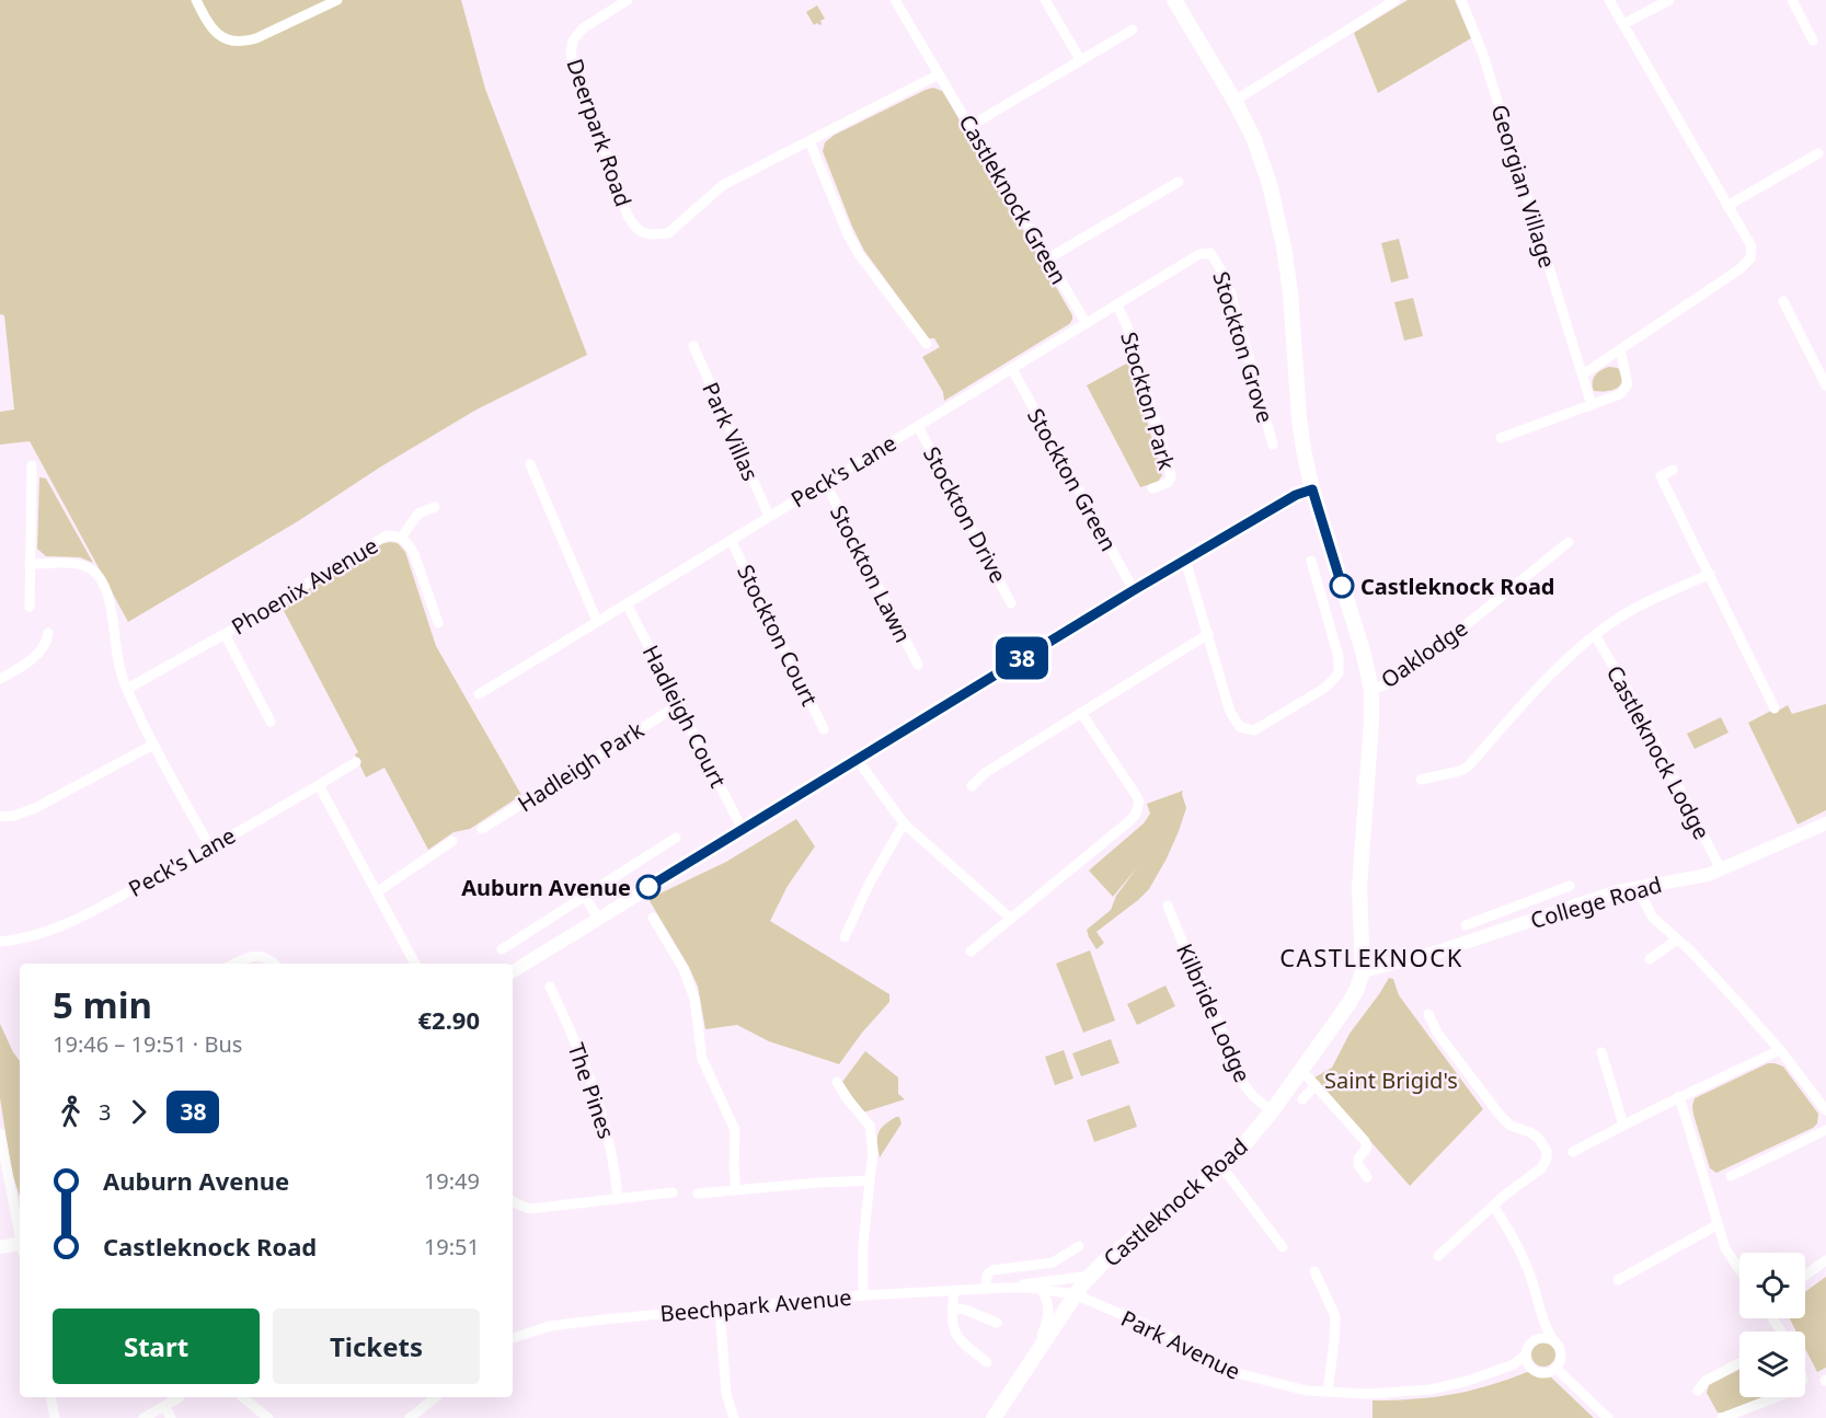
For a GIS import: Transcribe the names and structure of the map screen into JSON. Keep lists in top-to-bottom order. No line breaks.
{"streets":{"main road":["Castleknock Road"],"street":["Deerpark Road","Georgian Village","Castleknock Green","Stockton Grove","Stockton Park","Park Villas","Peck's Lane","Stockton Green","Stockton Drive","Stockton Lawn","Phoenix Avenue","Stockton Court","Oaklodge","Hadleigh Court","Castleknock Lodge","Hadleigh Park","College Road","Kilbride Lodge","The Pines","Beechpark Avenue","Park Avenue"]},"crossings":[["Castleknock Green","Peck's Lane"],["Stockton Grove","Peck's Lane"],["Stockton Park","Peck's Lane"],["Park Villas","Peck's Lane"],["Peck's Lane","Stockton Green"],["Peck's Lane","Stockton Drive"],["Peck's Lane","Stockton Lawn"],["Peck's Lane","Stockton Court"],["Peck's Lane","Hadleigh Court"],["Oaklodge","Castleknock Road"],["Hadleigh Court","Hadleigh Park"],["Castleknock Lodge","College Road"],["College Road","Castleknock Road"],["Kilbride Lodge","Castleknock Road"],["Castleknock Road","Beechpark Avenue"],["Castleknock Road","Park Avenue"],["Beechpark Avenue","Park Avenue"]],"districts":["CASTLEKNOCK"],"parks":["Saint Brigid's"],"places":["Castleknock Road","Auburn Avenue"],"lines":["bus line 38"],"page":{"on_map":"38","heading":["5 min","19:46 – 19:51 · Bus","€2.90"],"legs":["3","38"],"list":[{"name":"Auburn Avenue","value":"19:49"},{"name":"Castleknock Road","value":"19:51"}],"buttons":["Start","Tickets"]}}
